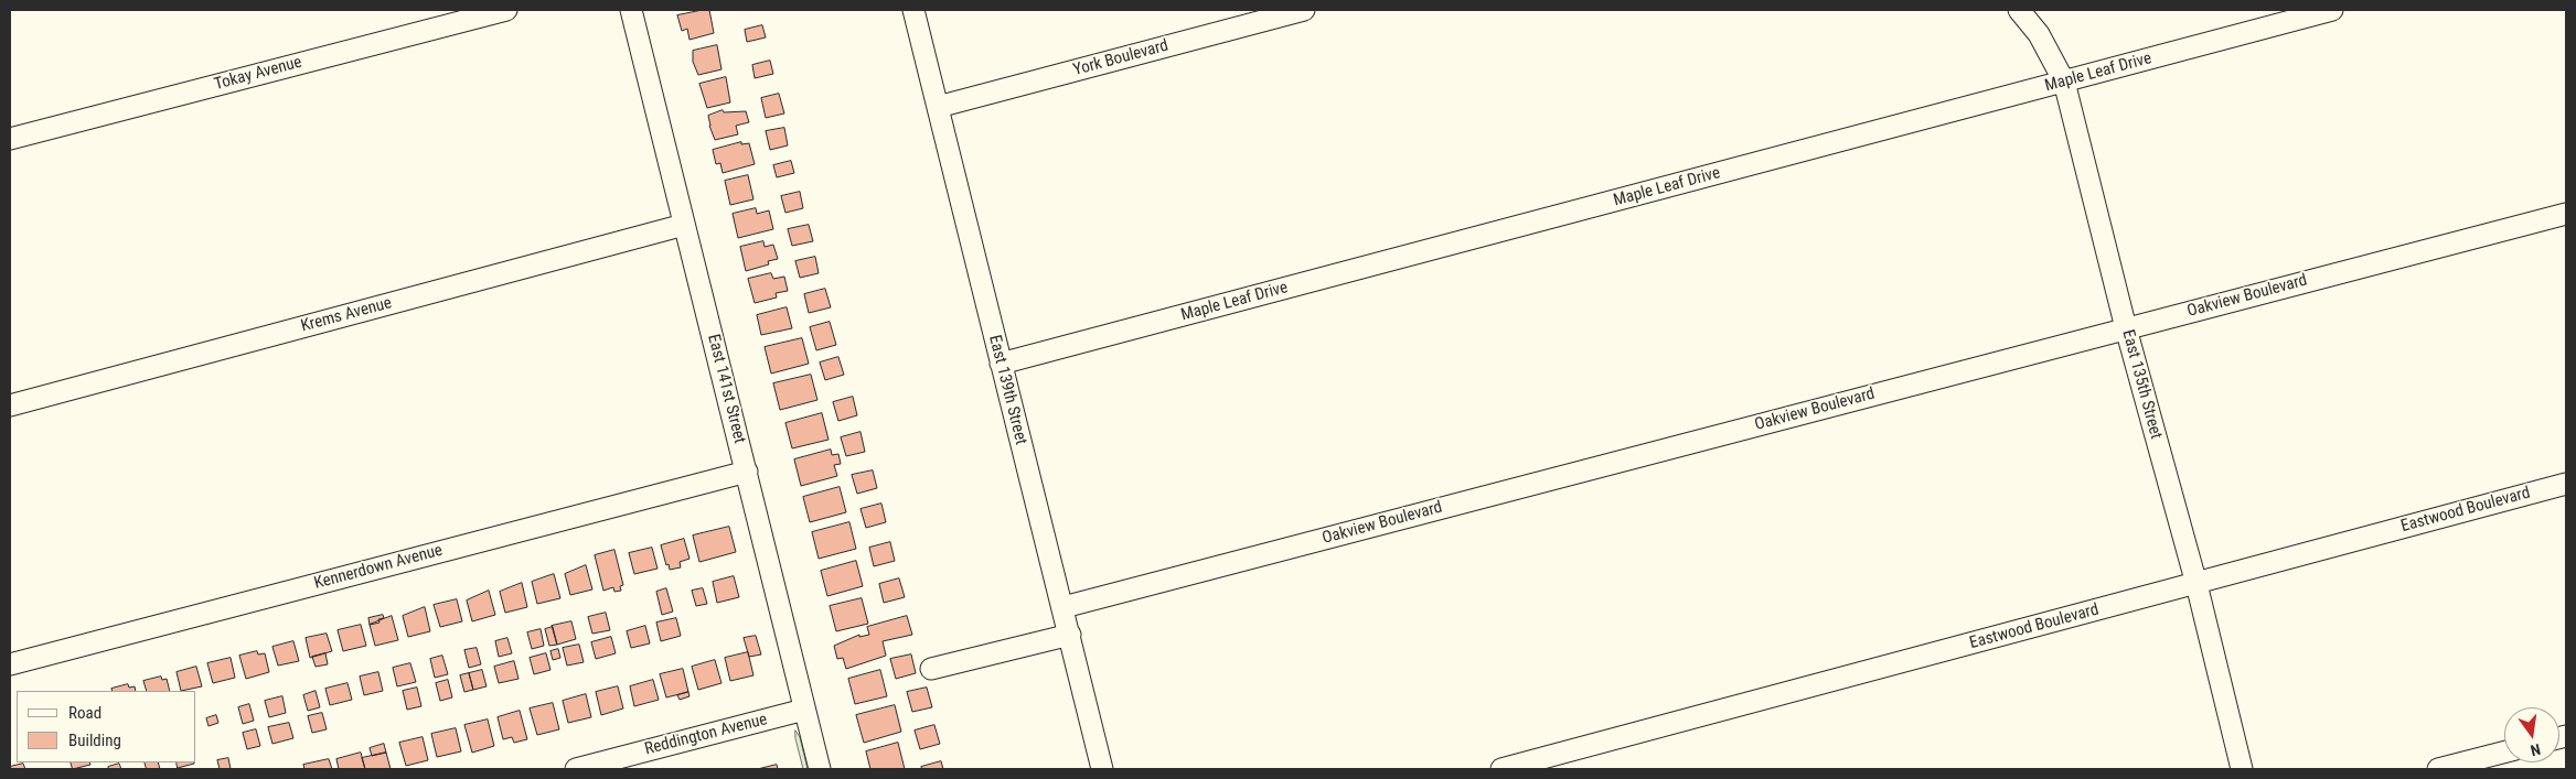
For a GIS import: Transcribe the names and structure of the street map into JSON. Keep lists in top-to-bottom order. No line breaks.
{"streets":{"street":["York Boulevard","Maple Leaf Drive","Tokay Avenue","Oakview Boulevard","Krems Avenue","East 135th Street","East 141st Street","East 139th Street","Eastwood Boulevard","Kennerdown Avenue","Reddington Avenue"]},"crossings":[["York Boulevard","East 139th Street"],["Maple Leaf Drive","East 135th Street"],["Maple Leaf Drive","East 139th Street"],["Oakview Boulevard","East 135th Street"],["Oakview Boulevard","East 139th Street"],["Krems Avenue","East 141st Street"],["East 135th Street","Eastwood Boulevard"],["East 141st Street","Kennerdown Avenue"],["East 141st Street","Reddington Avenue"]],"legend":["Road","Building"],"north":"bottom"}
